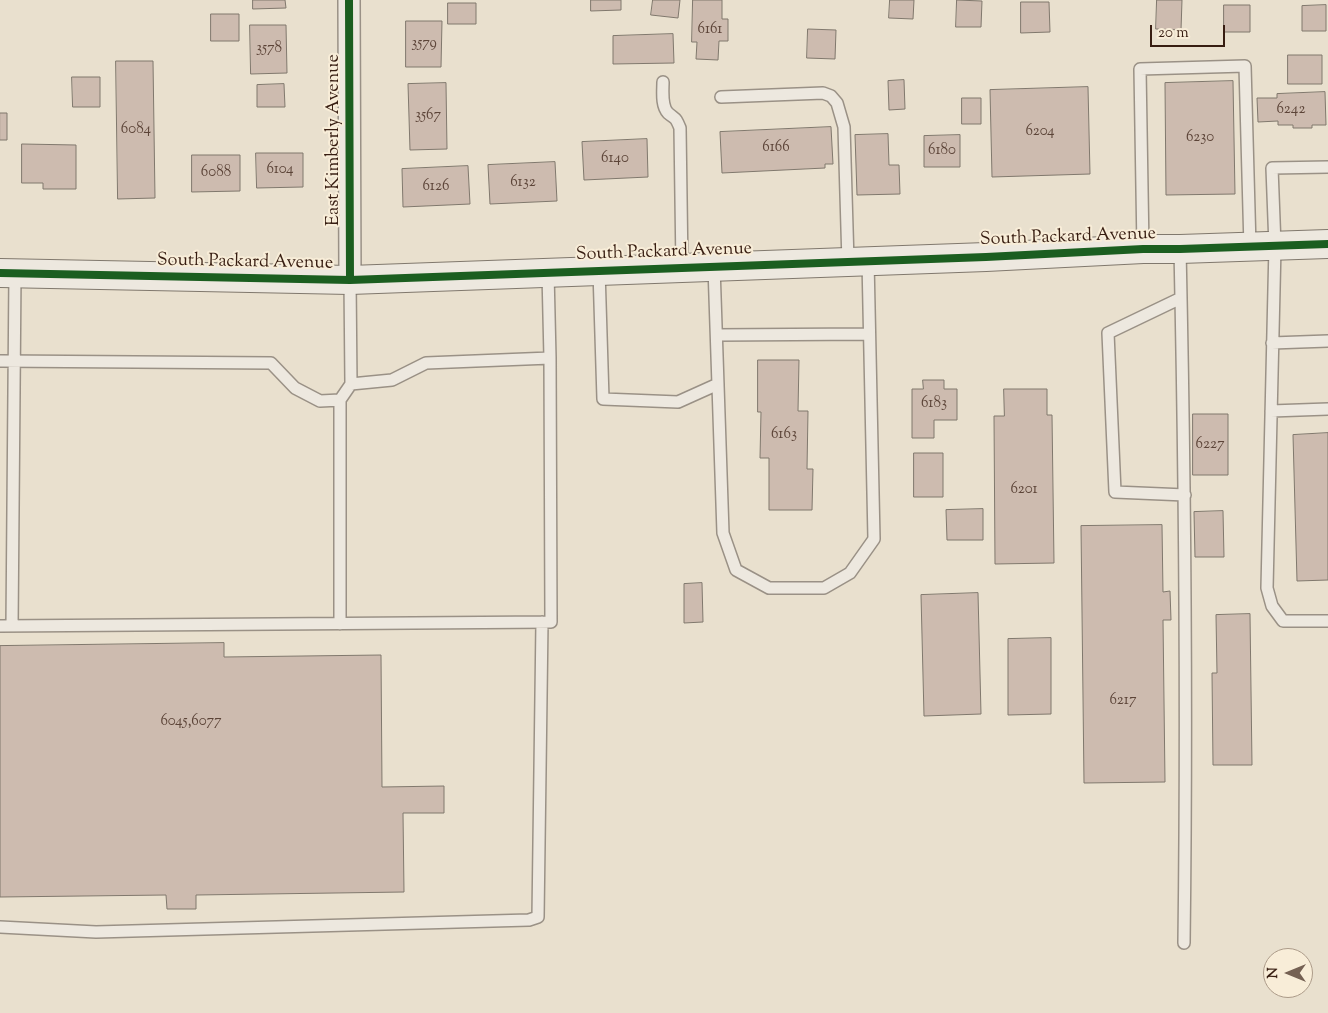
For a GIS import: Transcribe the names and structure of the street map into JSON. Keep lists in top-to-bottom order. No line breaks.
{"streets":{"street":["East Kimberly Avenue","South Packard Avenue"]},"crossings":[["East Kimberly Avenue","South Packard Avenue"]],"house_numbers":["6161","3579","3578","6242","3567","6084","6204","6230","6166","6180","6140","6104","6088","6132","6126","6183","6163","6227","6201","6217","6045,6077"],"scale_bar":"20 m","north":"left"}
